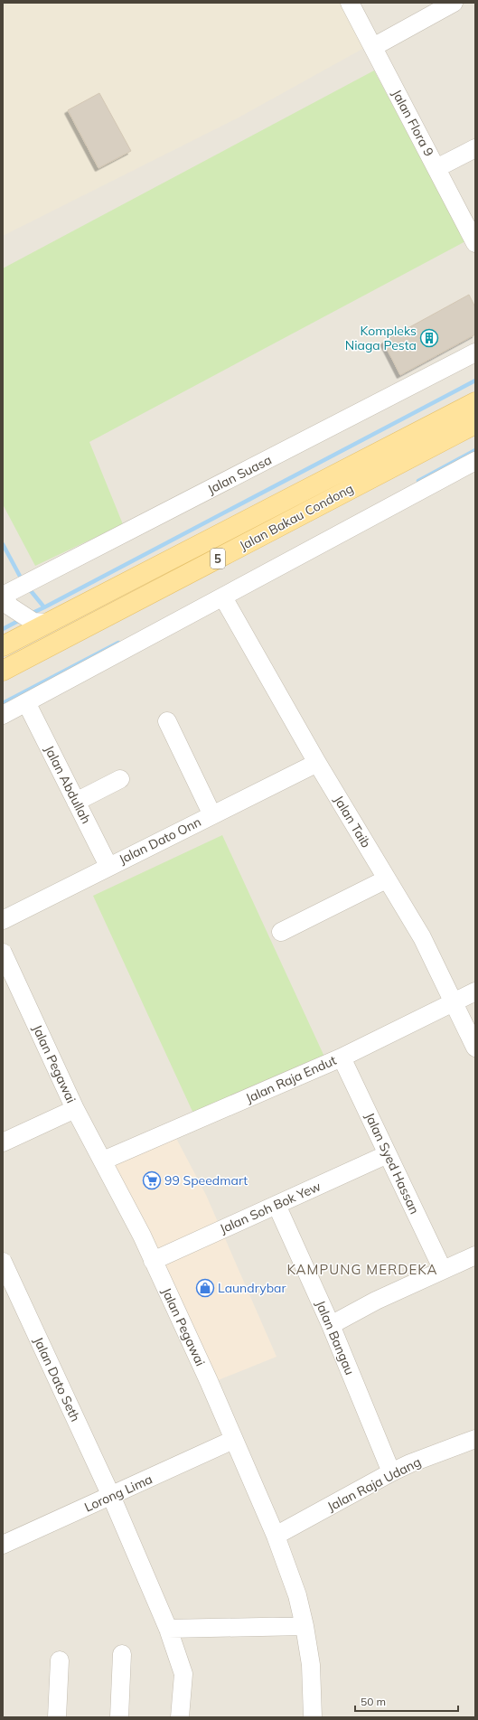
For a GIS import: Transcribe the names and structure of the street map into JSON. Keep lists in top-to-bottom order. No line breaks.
{"streets":{"main road":["Jalan Bakau Condong","5"],"street":["Jalan Flora 9","Jalan Suasa","Jalan Abdullah","Jalan Taib","Jalan Dato Onn","Jalan Pegawai","Jalan Raja Endut","Jalan Syed Hassan","Jalan Soh Bok Yew","Jalan Bangau","Jalan Dato Seth","Jalan Raja Udang","Lorong Lima"]},"crossings":[["Jalan Abdullah","Jalan Dato Onn"],["Jalan Taib","Jalan Dato Onn"],["Jalan Taib","Jalan Raja Endut"],["Jalan Pegawai","Jalan Raja Endut"],["Jalan Pegawai","Jalan Soh Bok Yew"],["Jalan Pegawai","Jalan Raja Udang"],["Jalan Pegawai","Lorong Lima"],["Jalan Raja Endut","Jalan Syed Hassan"],["Jalan Syed Hassan","Jalan Soh Bok Yew"],["Jalan Soh Bok Yew","Jalan Bangau"],["Jalan Bangau","Jalan Raja Udang"],["Jalan Dato Seth","Lorong Lima"]],"districts":["KAMPUNG MERDEKA"],"places":{"building":["Kompleks Niaga Pesta"],"supermarket":["99 Speedmart"],"shop":["Laundrybar"]},"scale_bar":"50 m"}
